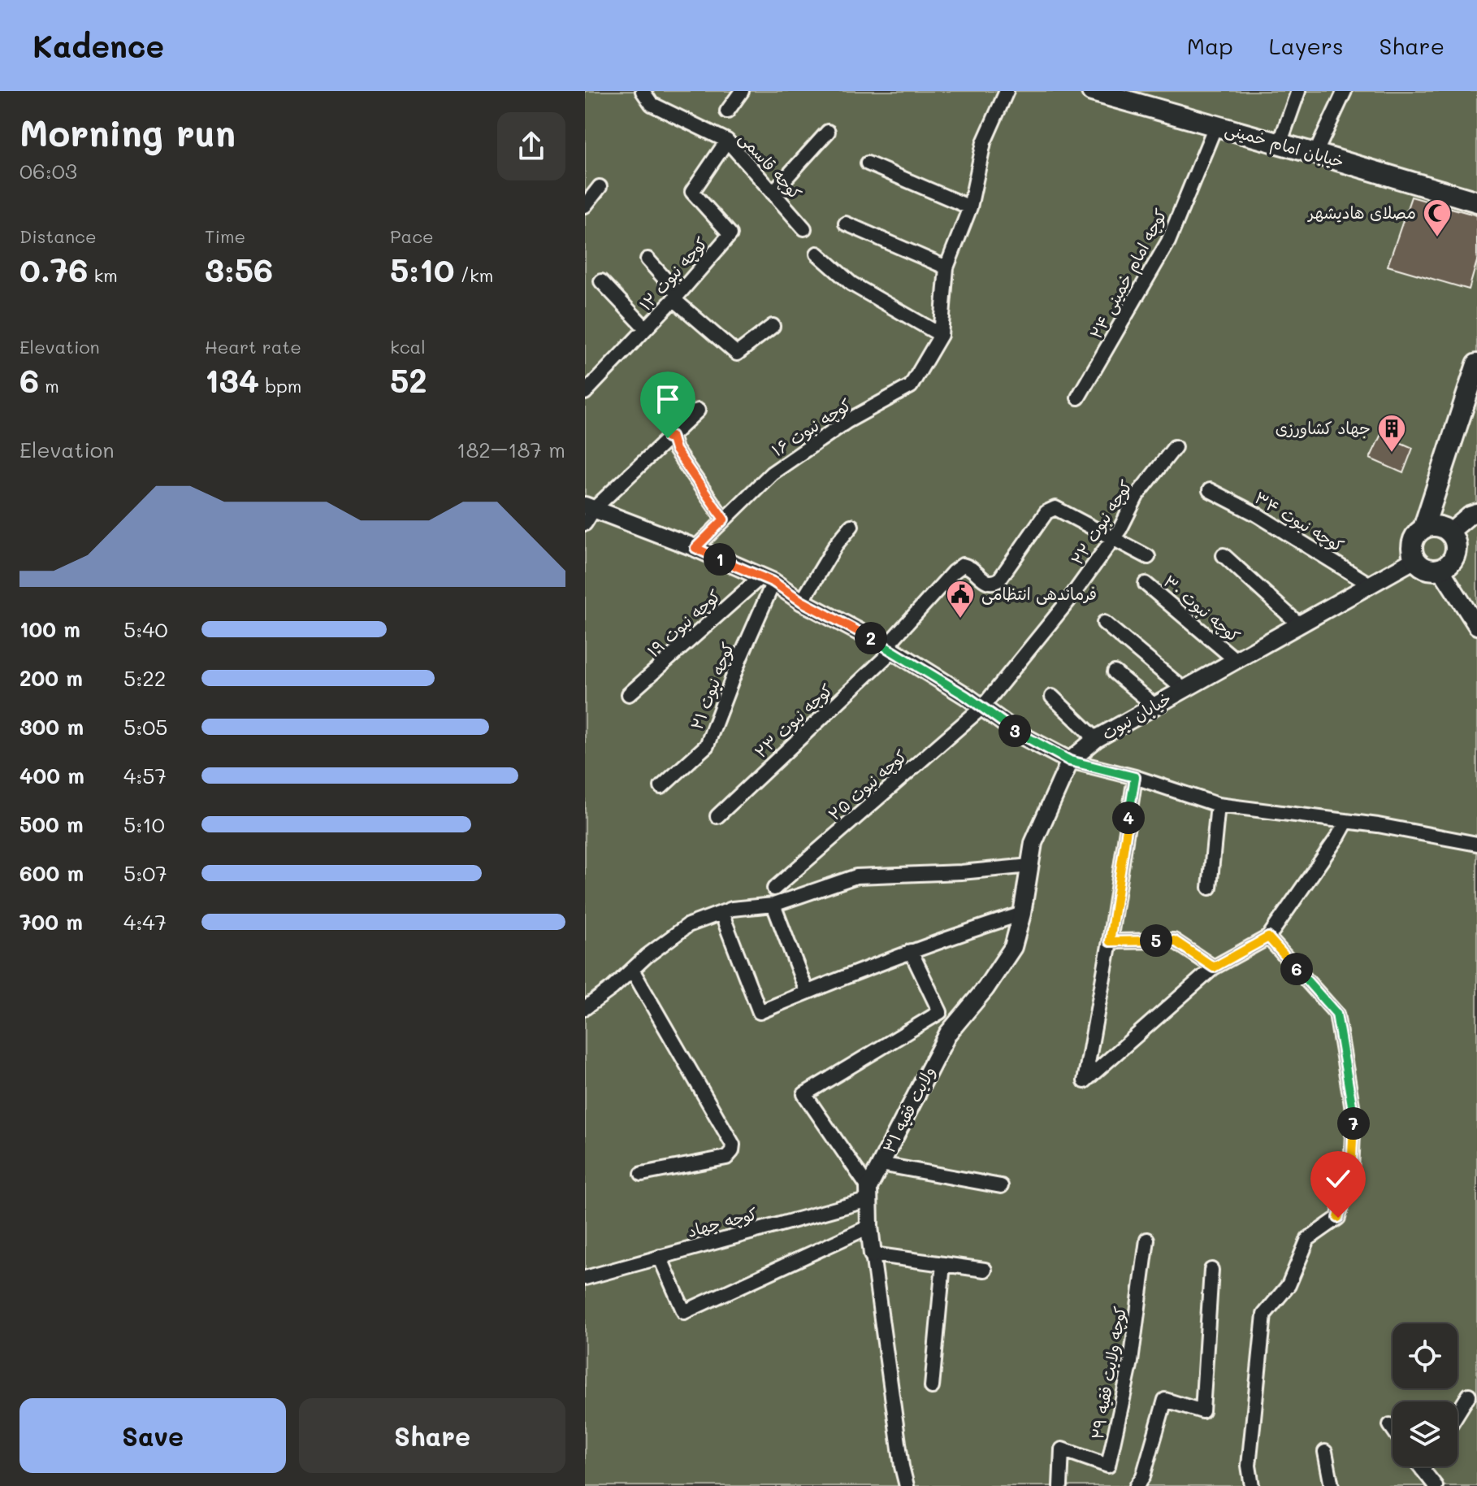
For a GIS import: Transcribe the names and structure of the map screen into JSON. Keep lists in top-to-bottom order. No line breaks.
{"streets":{"main road":["خیابان امام خمینی"],"street":["کوچه قاسمی","کوچه نبوت ۱۲","کوچه امام خمینی ۲۴","کوچه نبوت ۱۶","کوچه نبوت ۳۴","کوچه نبوت ۲۲","کوچه نبوت ۳۰","کوچه نبوت ۱۹","کوچه نبوت ۲۱","خیابان نبوت","کوچه نبوت ۲۳","کوچه نبوت ۲۵","ولایت فقیه ۳۱","کوچه جهاد","کوچه ولایت فقیه ۲۹"]},"crossings":[["خیابان امام خمینی","کوچه امام خمینی ۲۴"],["کوچه قاسمی","کوچه نبوت ۱۲"],["کوچه نبوت ۳۴","خیابان نبوت"],["کوچه نبوت ۲۲","کوچه نبوت ۲۳"],["کوچه نبوت ۲۲","کوچه نبوت ۲۵"],["کوچه نبوت ۳۰","خیابان نبوت"],["کوچه نبوت ۱۹","کوچه نبوت ۲۱"],["خیابان نبوت","ولایت فقیه ۳۱"],["ولایت فقیه ۳۱","کوچه جهاد"]],"places":{"mosque":["مصلای هادیشهر"],"building":["جهاد کشاورزی"],"public building":["فرماندهی انتظامی"]},"page":{"header":"Kadence","nav":["Map","Layers","Share"],"heading":["Morning run","06:03"],"stats":[["Distance","0.76 km"],["Time","3:56"],["Pace","5:10 /km"],["Elevation","6 m"],["Heart rate","134 bpm"],["kcal","52"]],"chart":["Elevation","182–187 m"],"pins":["1","2","3","4","5","6","7"],"list":[{"name":"100 m","note":"5:40"},{"name":"200 m","note":"5:22"},{"name":"300 m","note":"5:05"},{"name":"400 m","note":"4:57"},{"name":"500 m","note":"5:10"},{"name":"600 m","note":"5:07"},{"name":"700 m","note":"4:47"}],"buttons":["Save","Share"]}}
